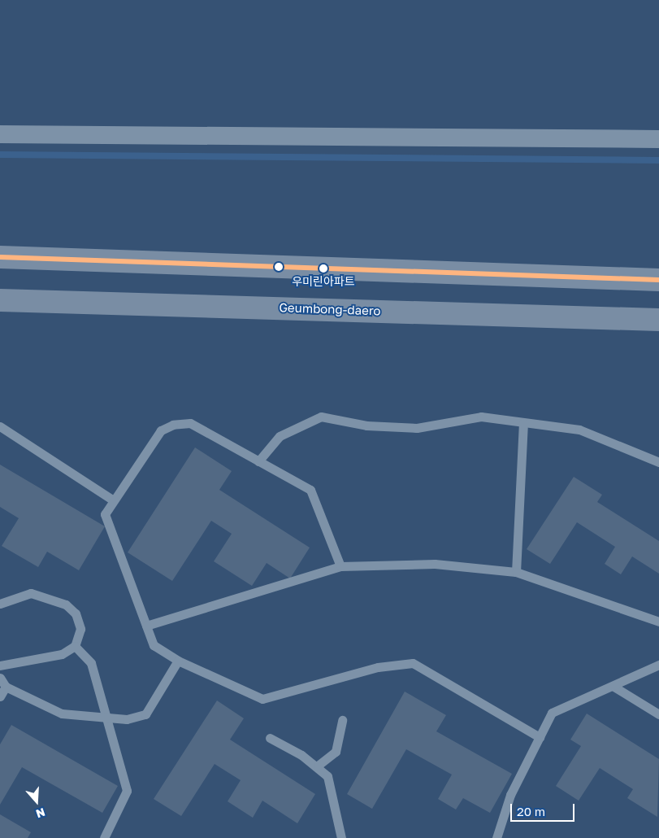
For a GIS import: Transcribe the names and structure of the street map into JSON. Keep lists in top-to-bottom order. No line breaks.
{"streets":{"street":["Geumbong-daero"]},"places":["우미린아파트"],"scale_bar":"20 m","north":"bottom"}
